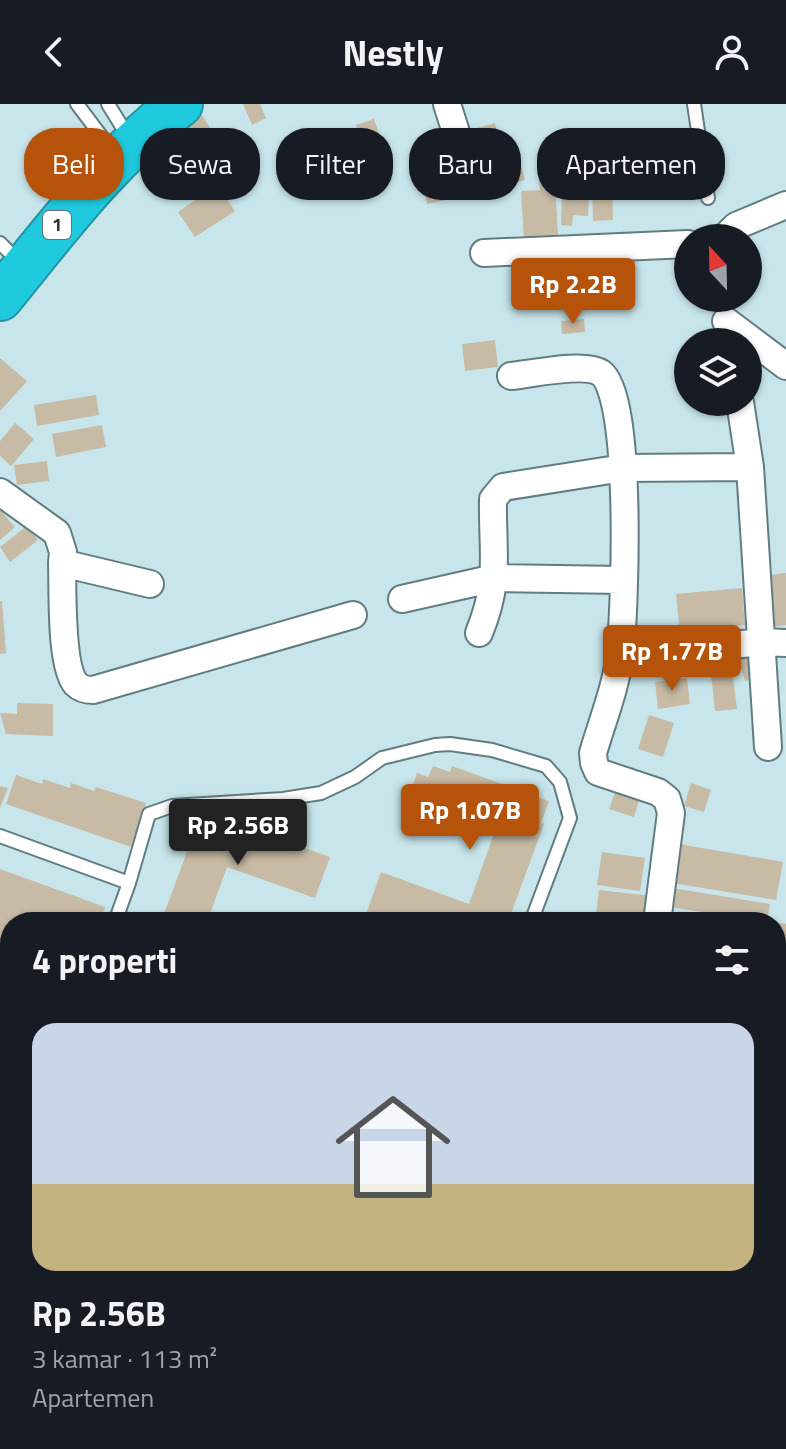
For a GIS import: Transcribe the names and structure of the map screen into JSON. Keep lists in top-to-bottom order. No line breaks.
{"streets":{"highway":["1"]},"north":"top","page":{"header":"Nestly","chip":["Beli","Sewa","Filter","Baru","Apartemen"],"price":["Rp 2.2B","Rp 1.77B","Rp 1.07B","Rp 2.56B"],"heading":"4 properti","list":[{"name":"Rp 2.56B","note":"3 kamar · 113 m² · Apartemen"}]}}
